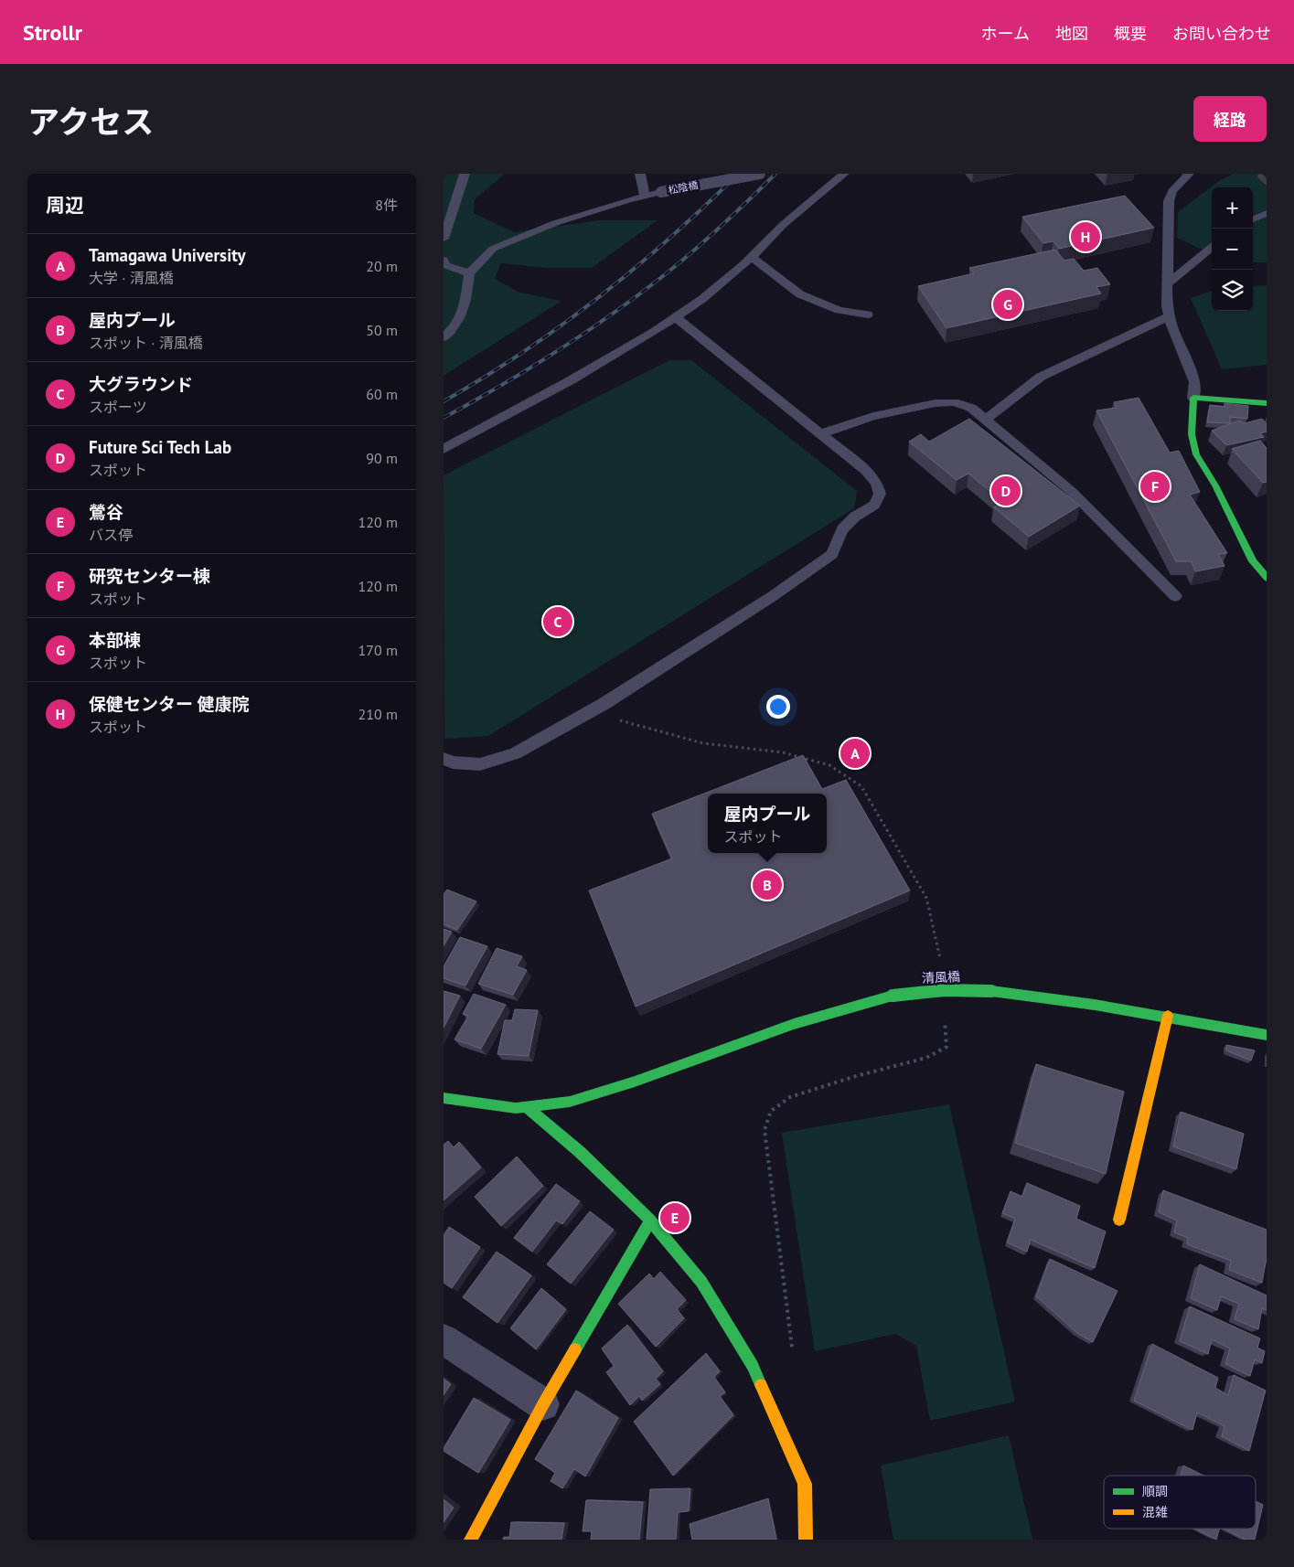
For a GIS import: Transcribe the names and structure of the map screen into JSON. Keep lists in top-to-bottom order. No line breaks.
{"streets":{"street":["清風橋"],"lane":["松陰橋"]},"legend":["順調","混雑"],"page":{"header":"Strollr","nav":["ホーム","地図","概要","お問い合わせ"],"title":"アクセス","buttons":"経路","heading":["周辺","8件"],"map_buttons":["+","−"],"pins":["H","G","F","D","C","A","B","E"],"list":[{"mark":"A","name":"Tamagawa University","note":"大学 · 清風橋","value":"20 m"},{"mark":"B","name":"屋内プール","note":"スポット · 清風橋","value":"50 m"},{"mark":"C","name":"大グラウンド","note":"スポーツ","value":"60 m"},{"mark":"D","name":"Future Sci Tech Lab","note":"スポット","value":"90 m"},{"mark":"E","name":"鶯谷","note":"バス停","value":"120 m"},{"mark":"F","name":"研究センター棟","note":"スポット","value":"120 m"},{"mark":"G","name":"本部棟","note":"スポット","value":"170 m"},{"mark":"H","name":"保健センター 健康院","note":"スポット","value":"210 m"}],"popup":["屋内プール","スポット"]}}
